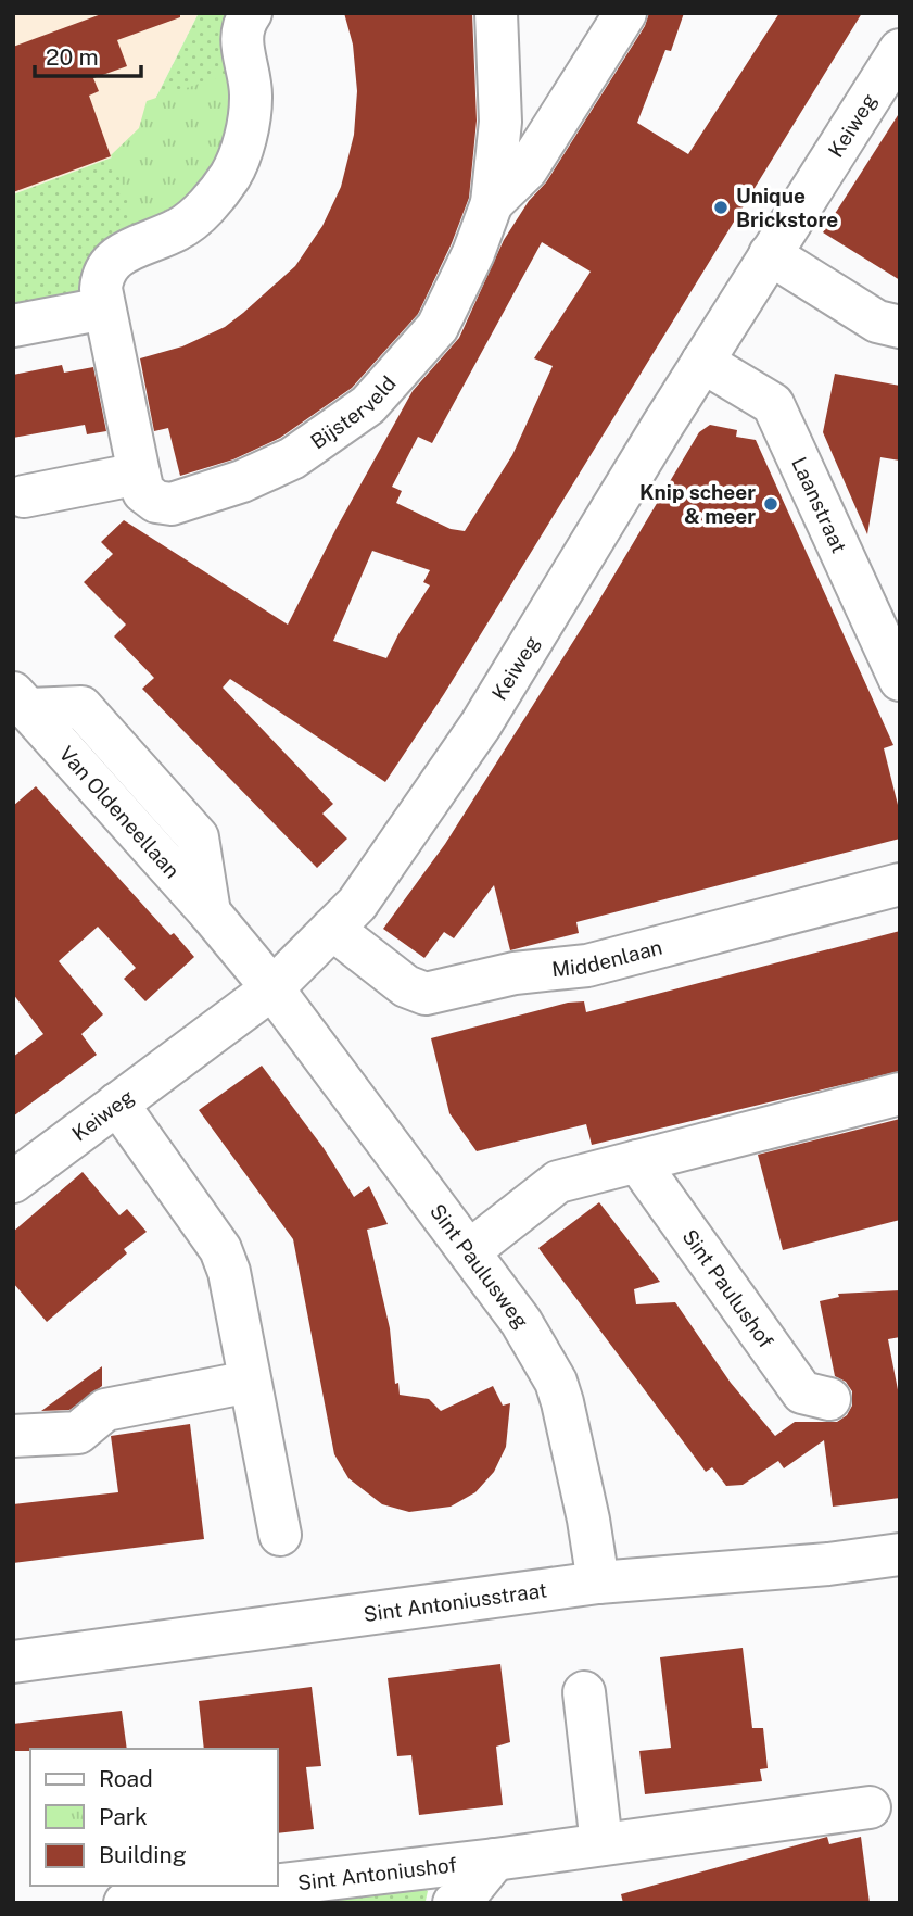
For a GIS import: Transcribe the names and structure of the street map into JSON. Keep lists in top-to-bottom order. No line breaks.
{"streets":{"street":["Keiweg","Bijsterveld","Laanstraat","Van Oldeneellaan","Middenlaan","Sint Paulusweg","Sint Paulushof","Sint Antoniusstraat","Sint Antoniushof"]},"crossings":[["Keiweg","Laanstraat"],["Keiweg","Van Oldeneellaan"],["Keiweg","Middenlaan"],["Keiweg","Sint Paulusweg"],["Van Oldeneellaan","Sint Paulusweg"],["Sint Paulusweg","Sint Antoniusstraat"]],"places":["Unique Brickstore","Knip scheer & meer"],"legend":["Road","Park","Building"],"scale_bar":"20 m"}
